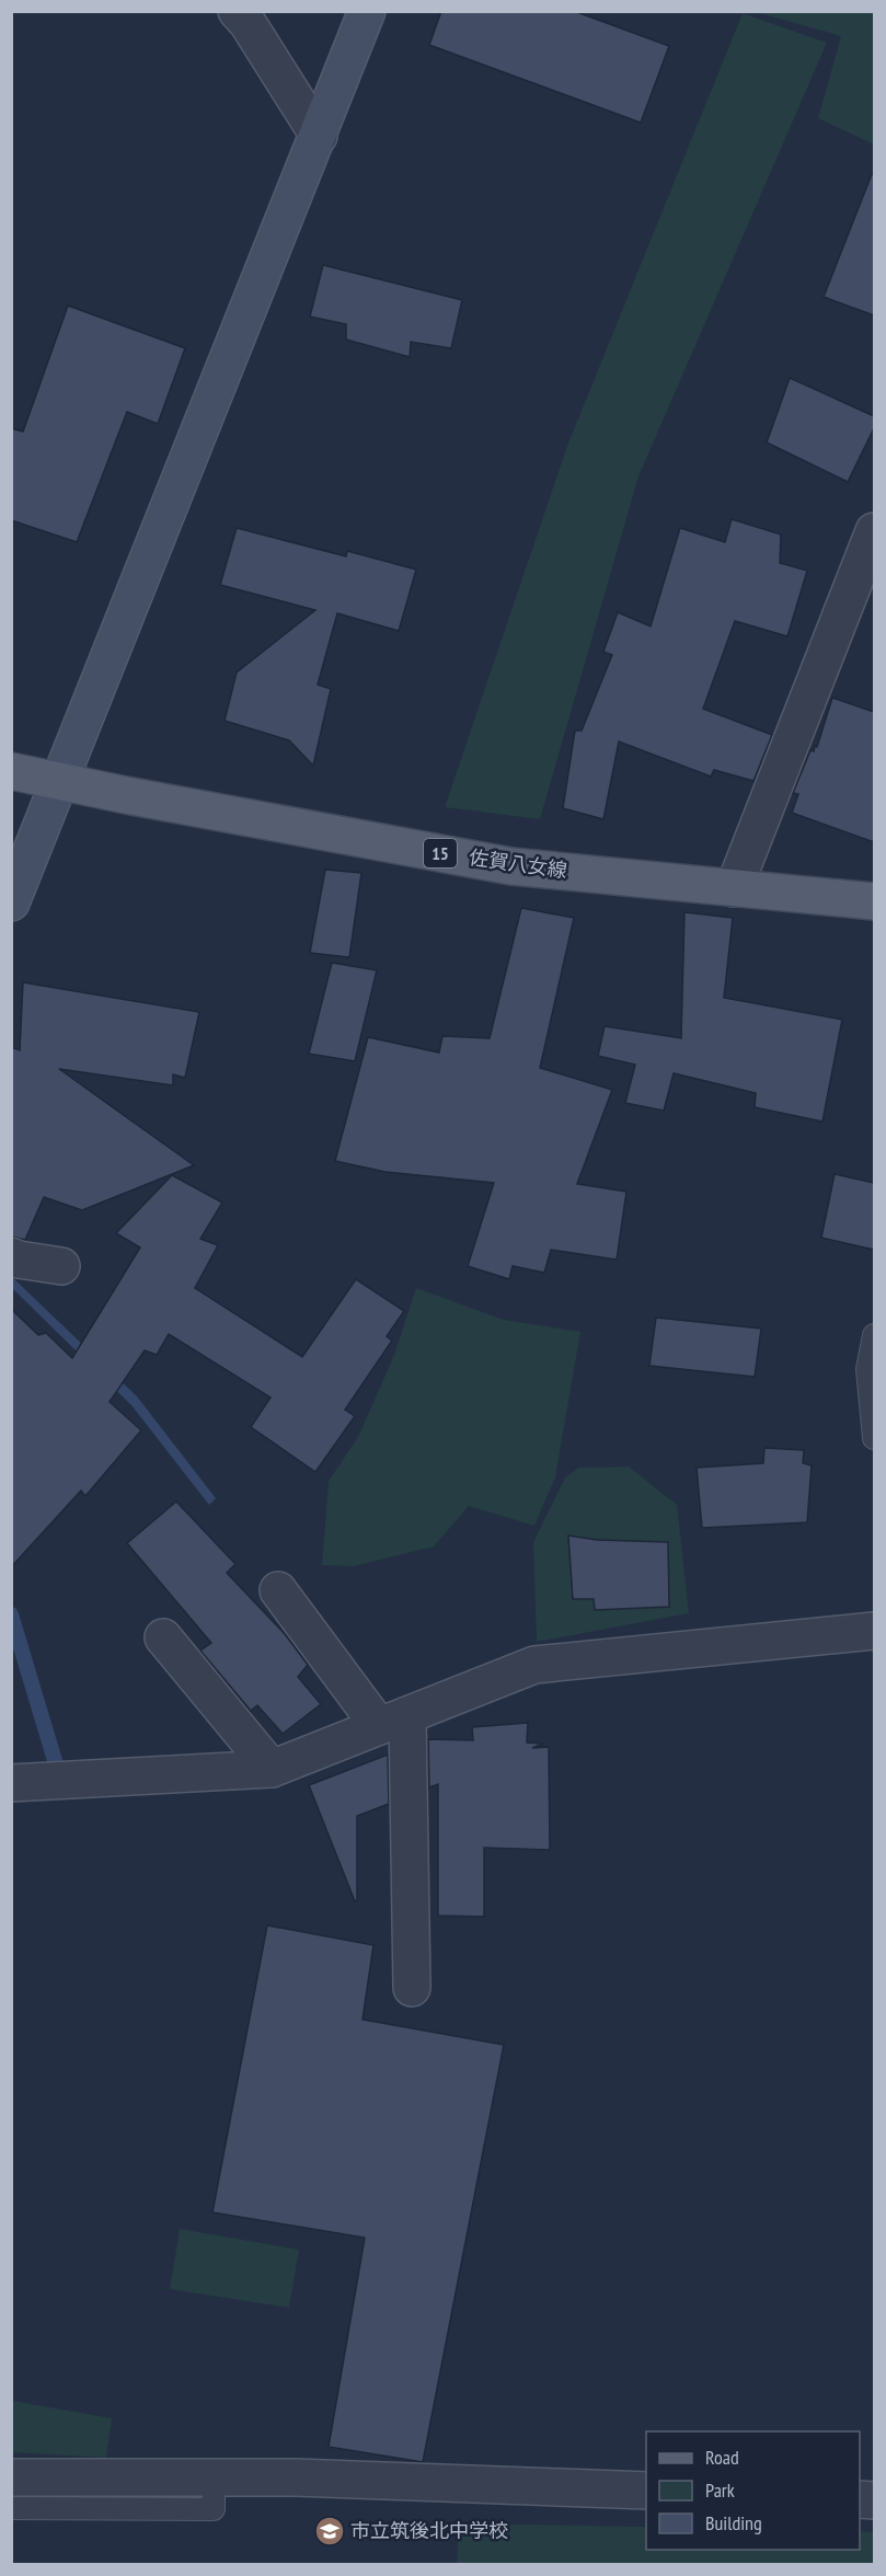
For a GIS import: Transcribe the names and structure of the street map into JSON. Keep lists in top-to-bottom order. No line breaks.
{"streets":{"main road":["15","佐賀八女線"]},"places":{"school or university":["市立筑後北中学校"]},"legend":["Road","Park","Building"]}
